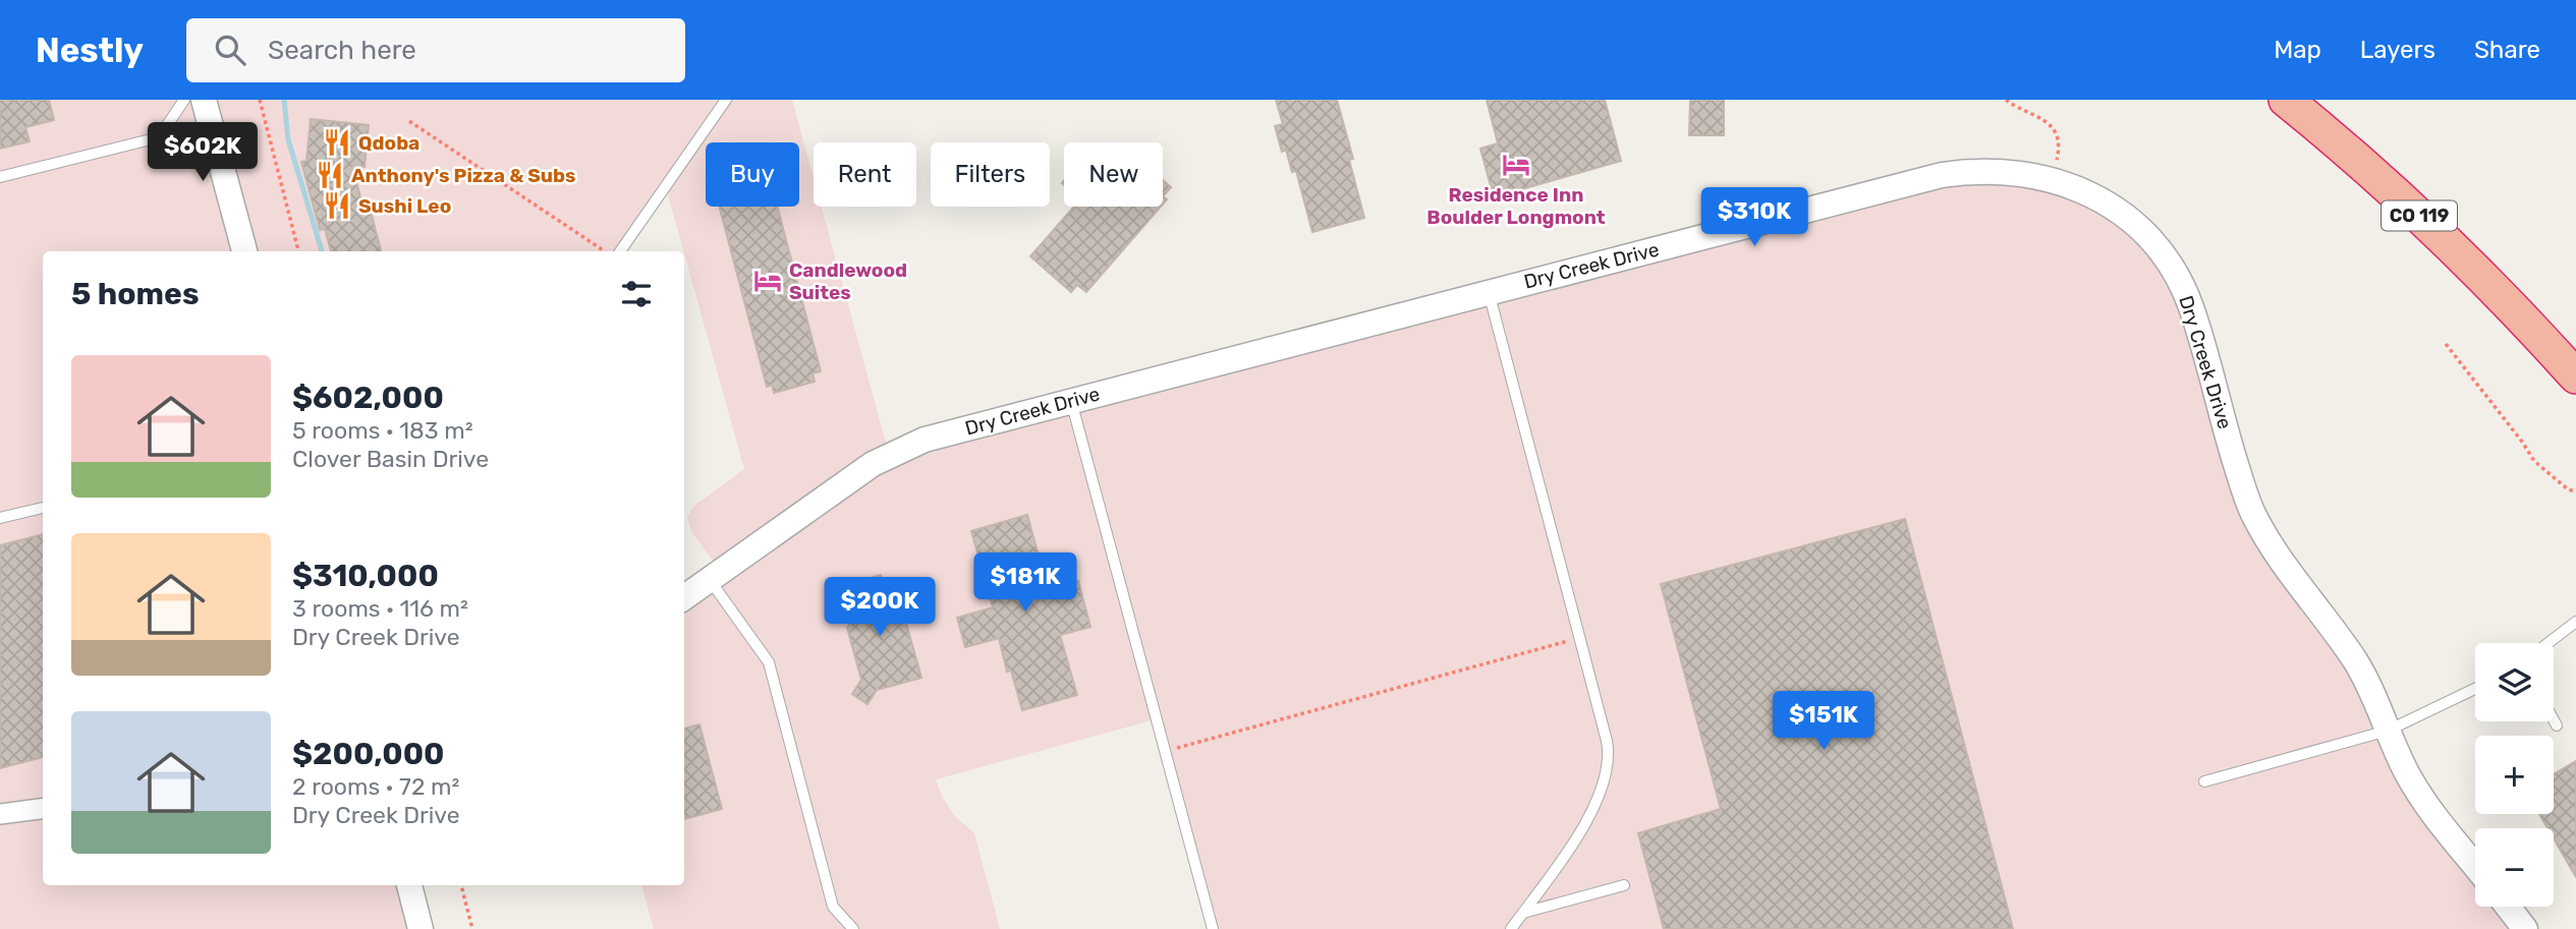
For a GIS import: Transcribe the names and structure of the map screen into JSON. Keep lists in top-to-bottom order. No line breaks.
{"streets":{"highway":["CO 119"],"street":["Dry Creek Drive"]},"places":{"restaurant":["Qdoba","Anthony's Pizza & Subs","Sushi Leo"],"hotel":["Residence Inn Boulder Longmont","Candlewood Suites"]},"page":{"header":"Nestly","search":"Search here","nav":["Map","Layers","Share"],"price":["$602K","$310K","$181K","$200K","$151K"],"chip":["Buy","Rent","Filters","New"],"heading":"5 homes","list":[{"name":"$602,000","note":"5 rooms · 183 m² · Clover Basin Drive"},{"name":"$310,000","note":"3 rooms · 116 m² · Dry Creek Drive"},{"name":"$200,000","note":"2 rooms · 72 m² · Dry Creek Drive"}],"map_buttons":["+","−"]}}
